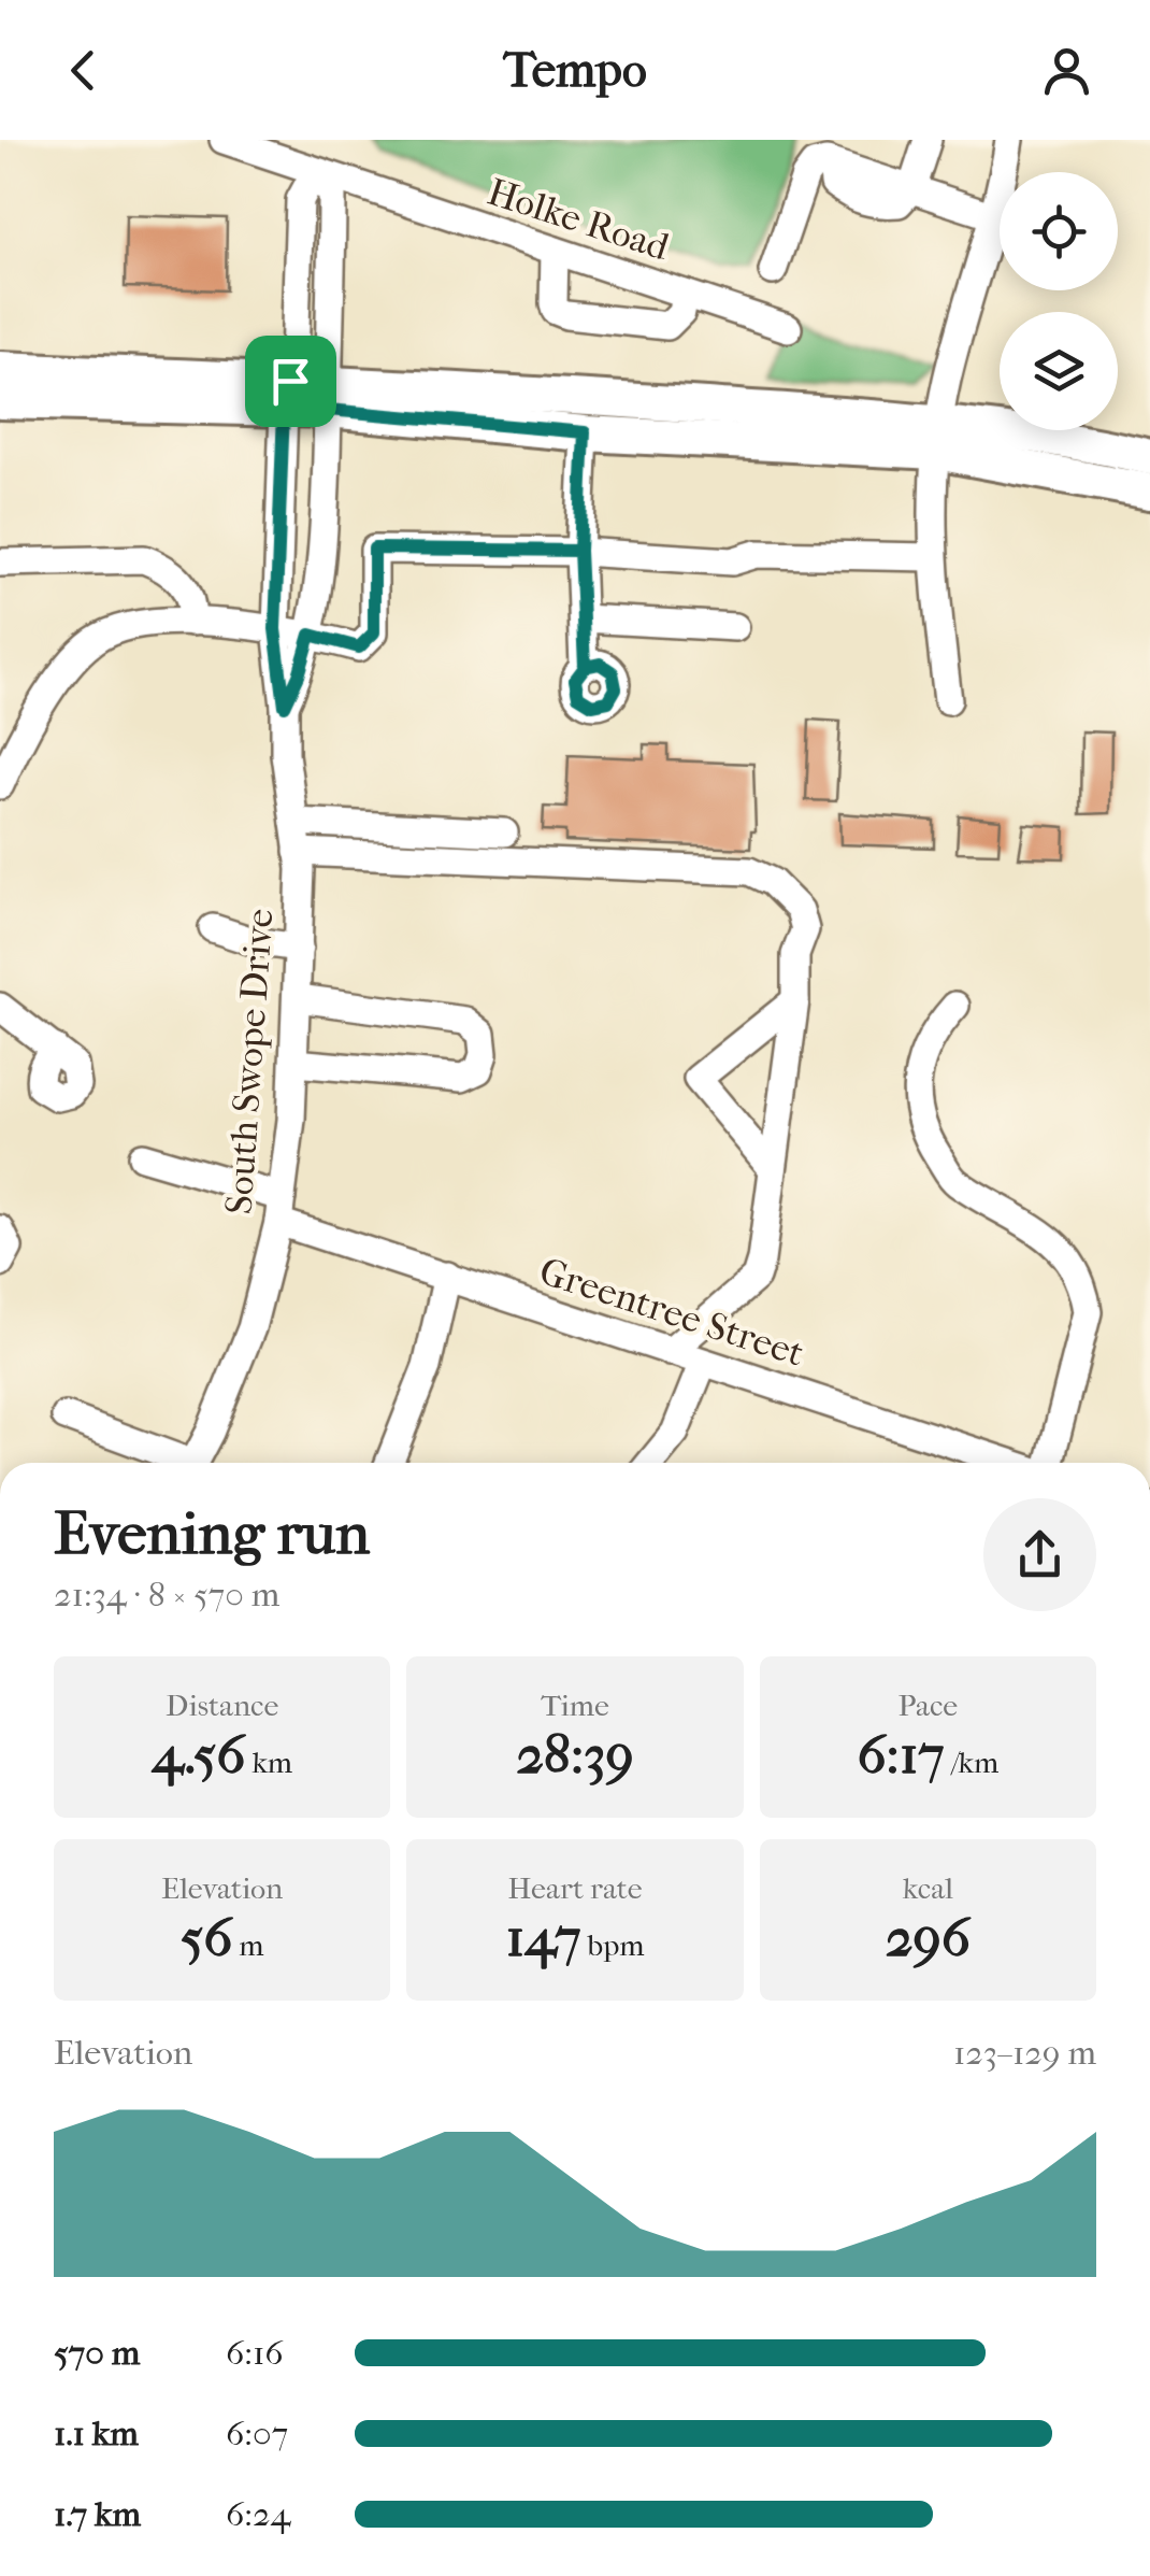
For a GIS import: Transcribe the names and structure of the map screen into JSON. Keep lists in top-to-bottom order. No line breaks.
{"streets":{"street":["Holke Road","South Swope Drive","Greentree Street"]},"crossings":[["Holke Road","South Swope Drive"],["South Swope Drive","Greentree Street"]],"page":{"header":"Tempo","heading":["Evening run","21:34 · 8 × 570 m"],"stats":[["Distance","4.56 km"],["Time","28:39"],["Pace","6:17 /km"],["Elevation","56 m"],["Heart rate","147 bpm"],["kcal","296"]],"chart":["Elevation","123–129 m"],"list":[{"name":"570 m","note":"6:16"},{"name":"1.1 km","note":"6:07"},{"name":"1.7 km","note":"6:24"}]}}
